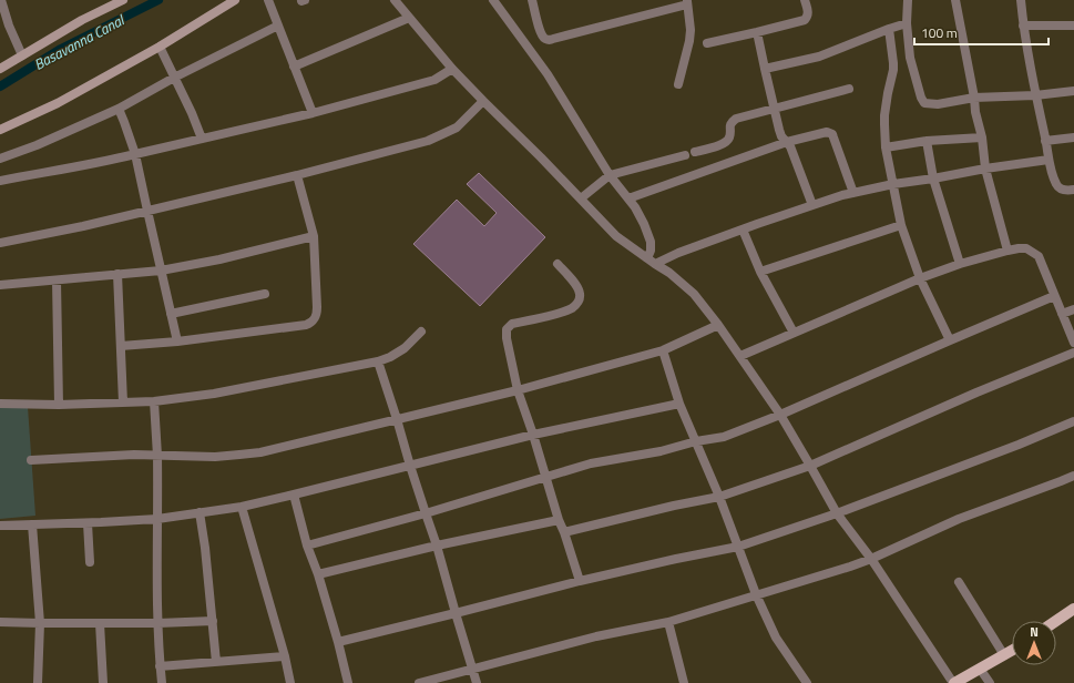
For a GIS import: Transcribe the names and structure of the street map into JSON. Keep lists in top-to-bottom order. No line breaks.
{"water":["Basavanna Canal"],"scale_bar":"100 m","north":"top"}
